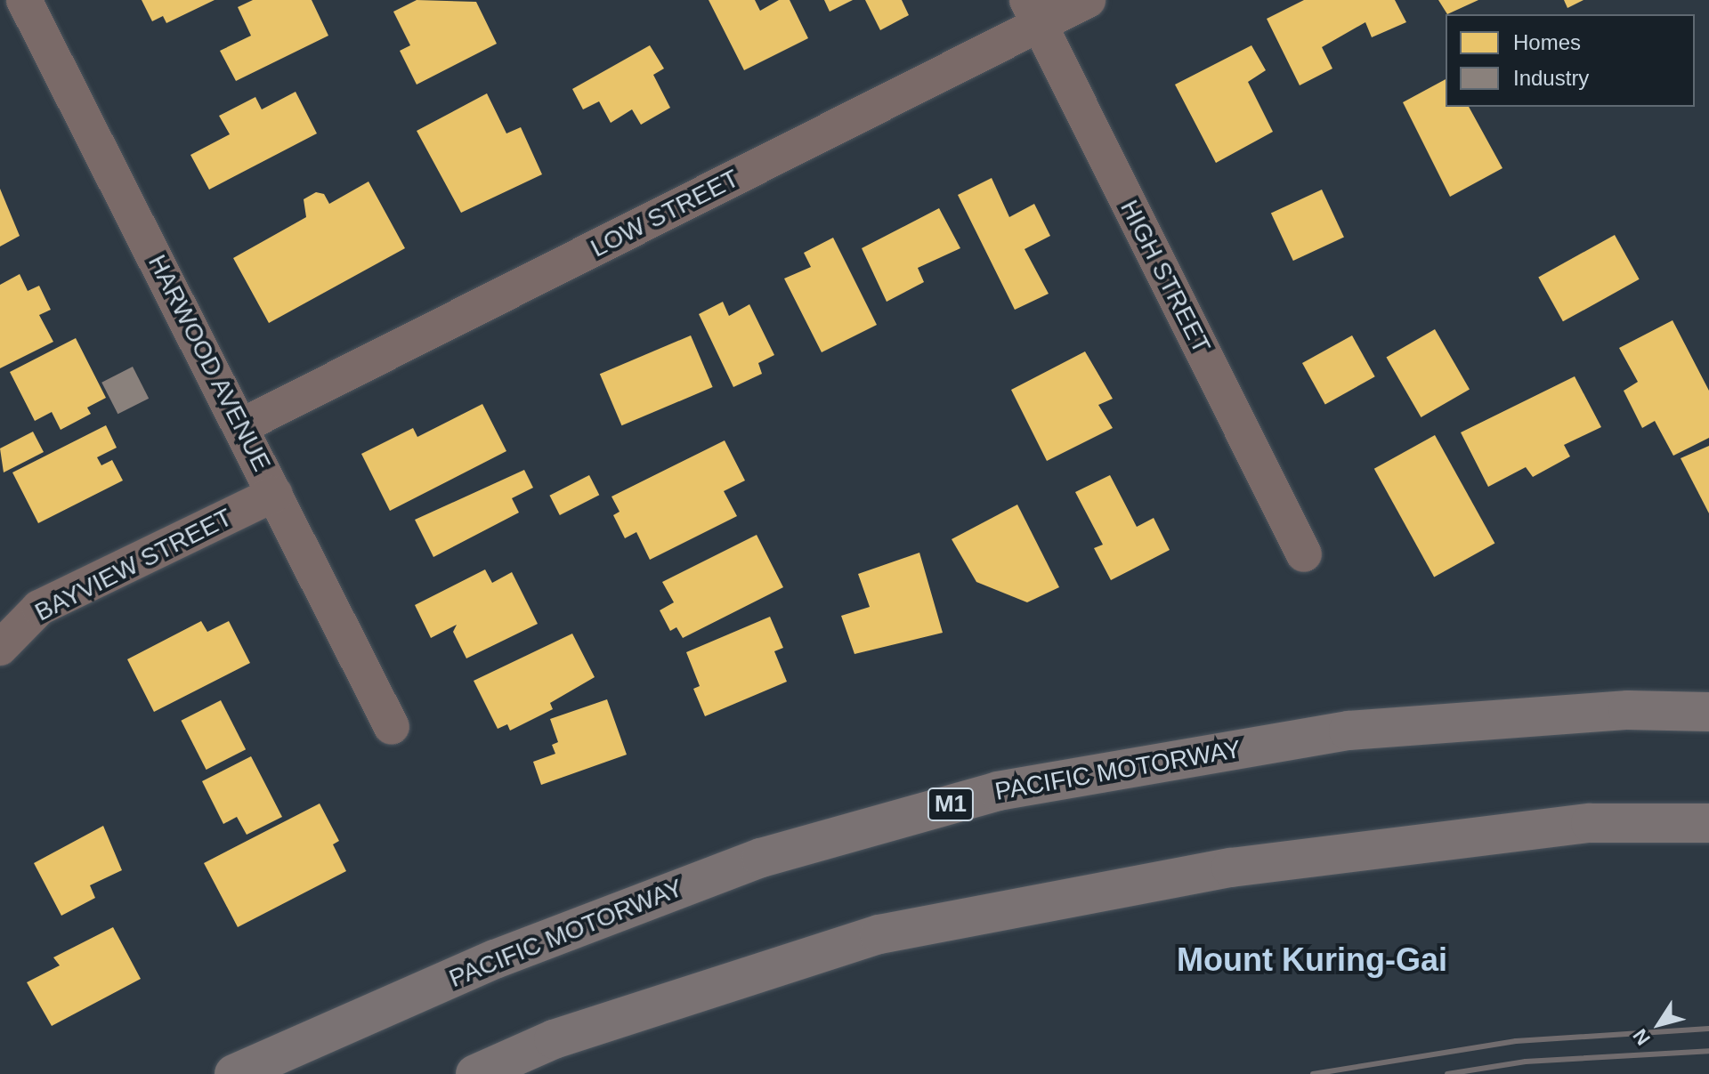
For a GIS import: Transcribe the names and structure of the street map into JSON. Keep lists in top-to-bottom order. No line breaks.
{"streets":{"highway":["PACIFIC MOTORWAY","M1"],"street":["LOW STREET","HIGH STREET","HARWOOD AVENUE","BAYVIEW STREET"]},"crossings":[["LOW STREET","HIGH STREET"],["LOW STREET","HARWOOD AVENUE"],["HARWOOD AVENUE","BAYVIEW STREET"]],"districts":["Mount Kuring-Gai"],"legend":["Homes","Industry"],"north":"bottom left"}
